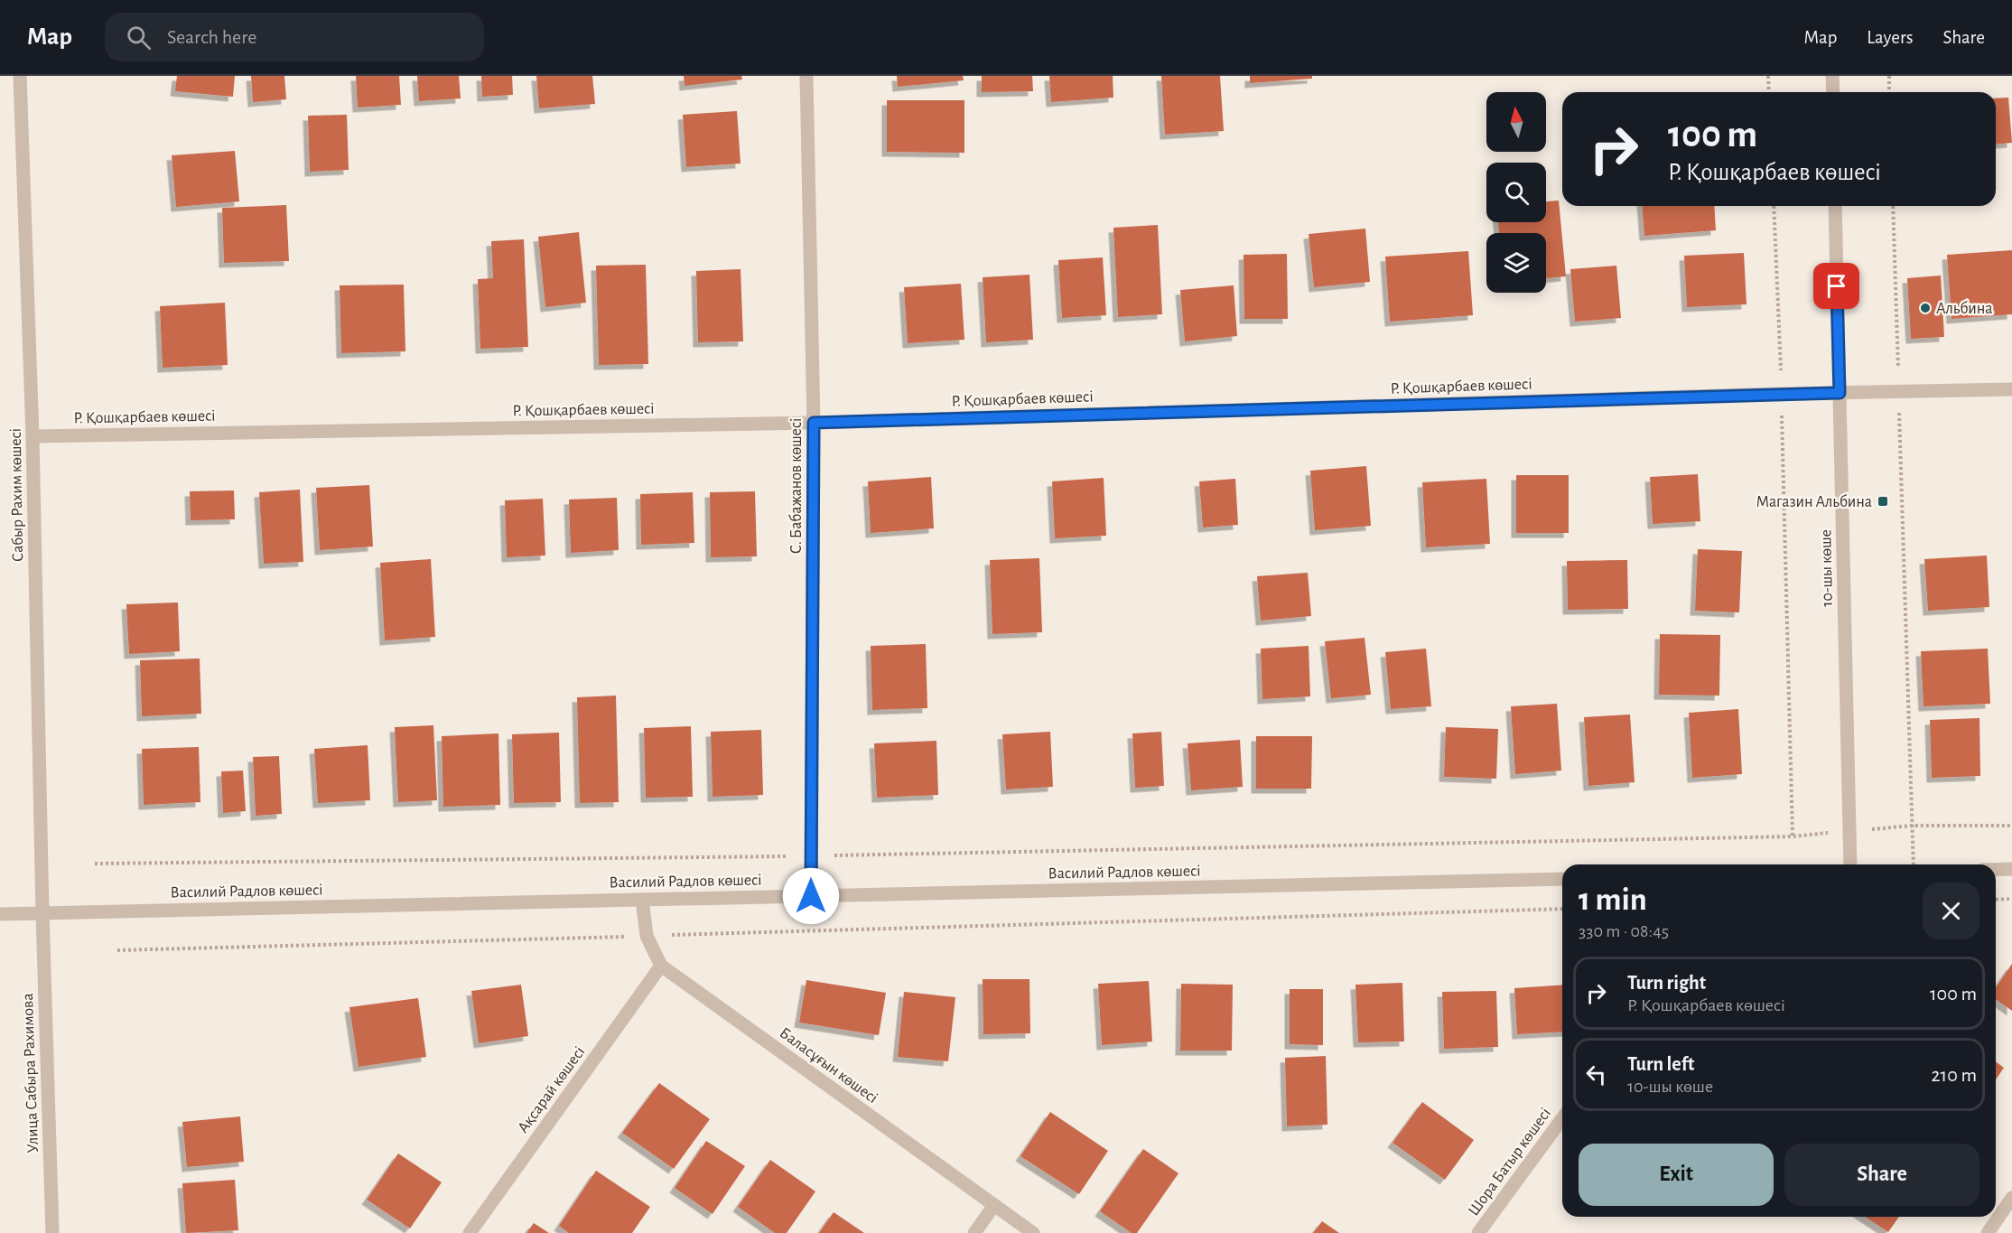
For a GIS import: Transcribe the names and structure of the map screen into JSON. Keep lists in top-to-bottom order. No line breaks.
{"streets":{"street":["Р. Қошқарбаев көшесі","С. Бабажанов көшесі","Сабыр Рахим көшесі","10-шы көше","Василий Радлов көшесі","Баласұғын көшесі","Улица Сабыра Рахимова","Ақсарай көшесі","Шора Батыр көшесі"]},"crossings":[["Р. Қошқарбаев көшесі","С. Бабажанов көшесі"],["Р. Қошқарбаев көшесі","Сабыр Рахим көшесі"],["Р. Қошқарбаев көшесі","10-шы көше"],["С. Бабажанов көшесі","Василий Радлов көшесі"],["Сабыр Рахим көшесі","Василий Радлов көшесі"],["Сабыр Рахим көшесі","Улица Сабыра Рахимова"],["Василий Радлов көшесі","Баласұғын көшесі"],["Василий Радлов көшесі","Улица Сабыра Рахимова"],["Баласұғын көшесі","Ақсарай көшесі"]],"places":{"other":["Альбина"],"transit":["Магазин Альбина"]},"north":"top","page":{"header":"Map","search":"Search here","nav":["Map","Layers","Share"],"turn":["100 m","Р. Қошқарбаев көшесі"],"heading":["1 min","330 m · 08:45"],"list":[{"name":"Turn right","note":"Р. Қошқарбаев көшесі","value":"100 m"},{"name":"Turn left","note":"10-шы көше","value":"210 m"}],"buttons":["Exit","Share"]}}
